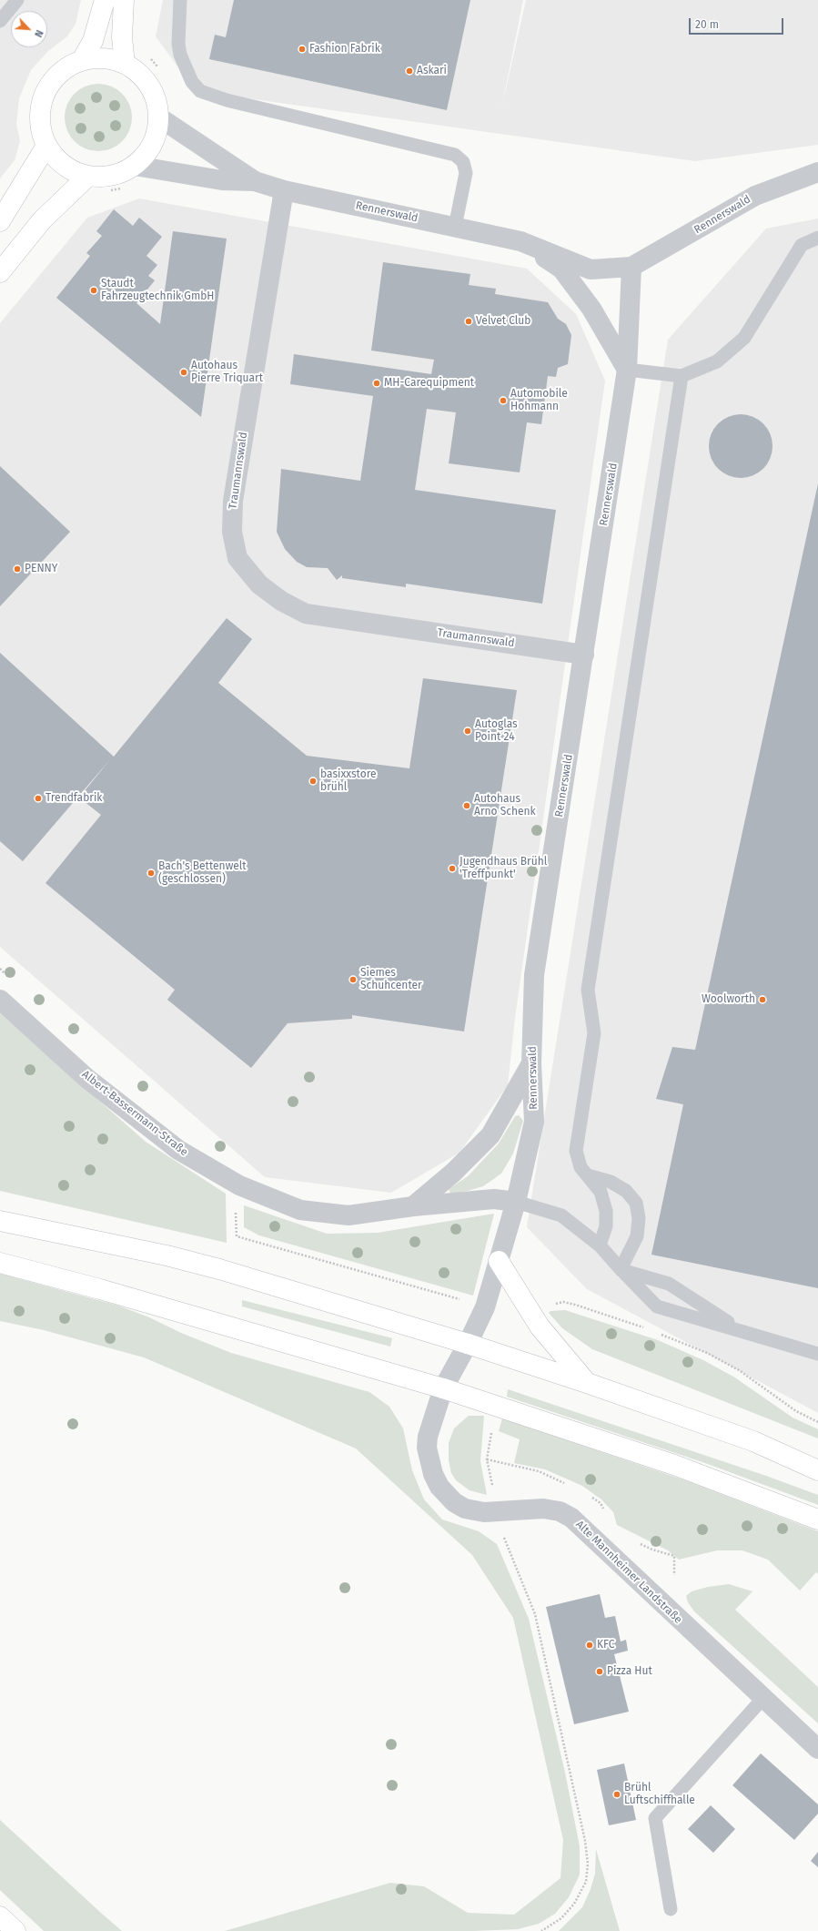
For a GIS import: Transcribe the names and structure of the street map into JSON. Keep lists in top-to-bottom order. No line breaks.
{"streets":{"street":["Rennerswald","Traumannswald","Albert-Bassermann-Straße","Alte Mannheimer Landstraße"]},"crossings":[["Rennerswald","Traumannswald"],["Rennerswald","Albert-Bassermann-Straße"],["Rennerswald","Alte Mannheimer Landstraße"]],"places":["Fashion Fabrik","Askari","Staudt Fahrzeugtechnik GmbH","Velvet Club","Autohaus Pierre Triquart","MH-Carequipment","Automobile Hohmann","PENNY","Autoglas Point 24","basixxstore brühl","Trendfabrik","Autohaus Arno Schenk","Jugendhaus Brühl 'Treffpunkt'","Bach's Bettenwelt (geschlossen)","Siemes Schuhcenter","Woolworth","KFC","Pizza Hut","Brühl Luftschiffhalle"],"scale_bar":"20 m","north":"bottom right"}
